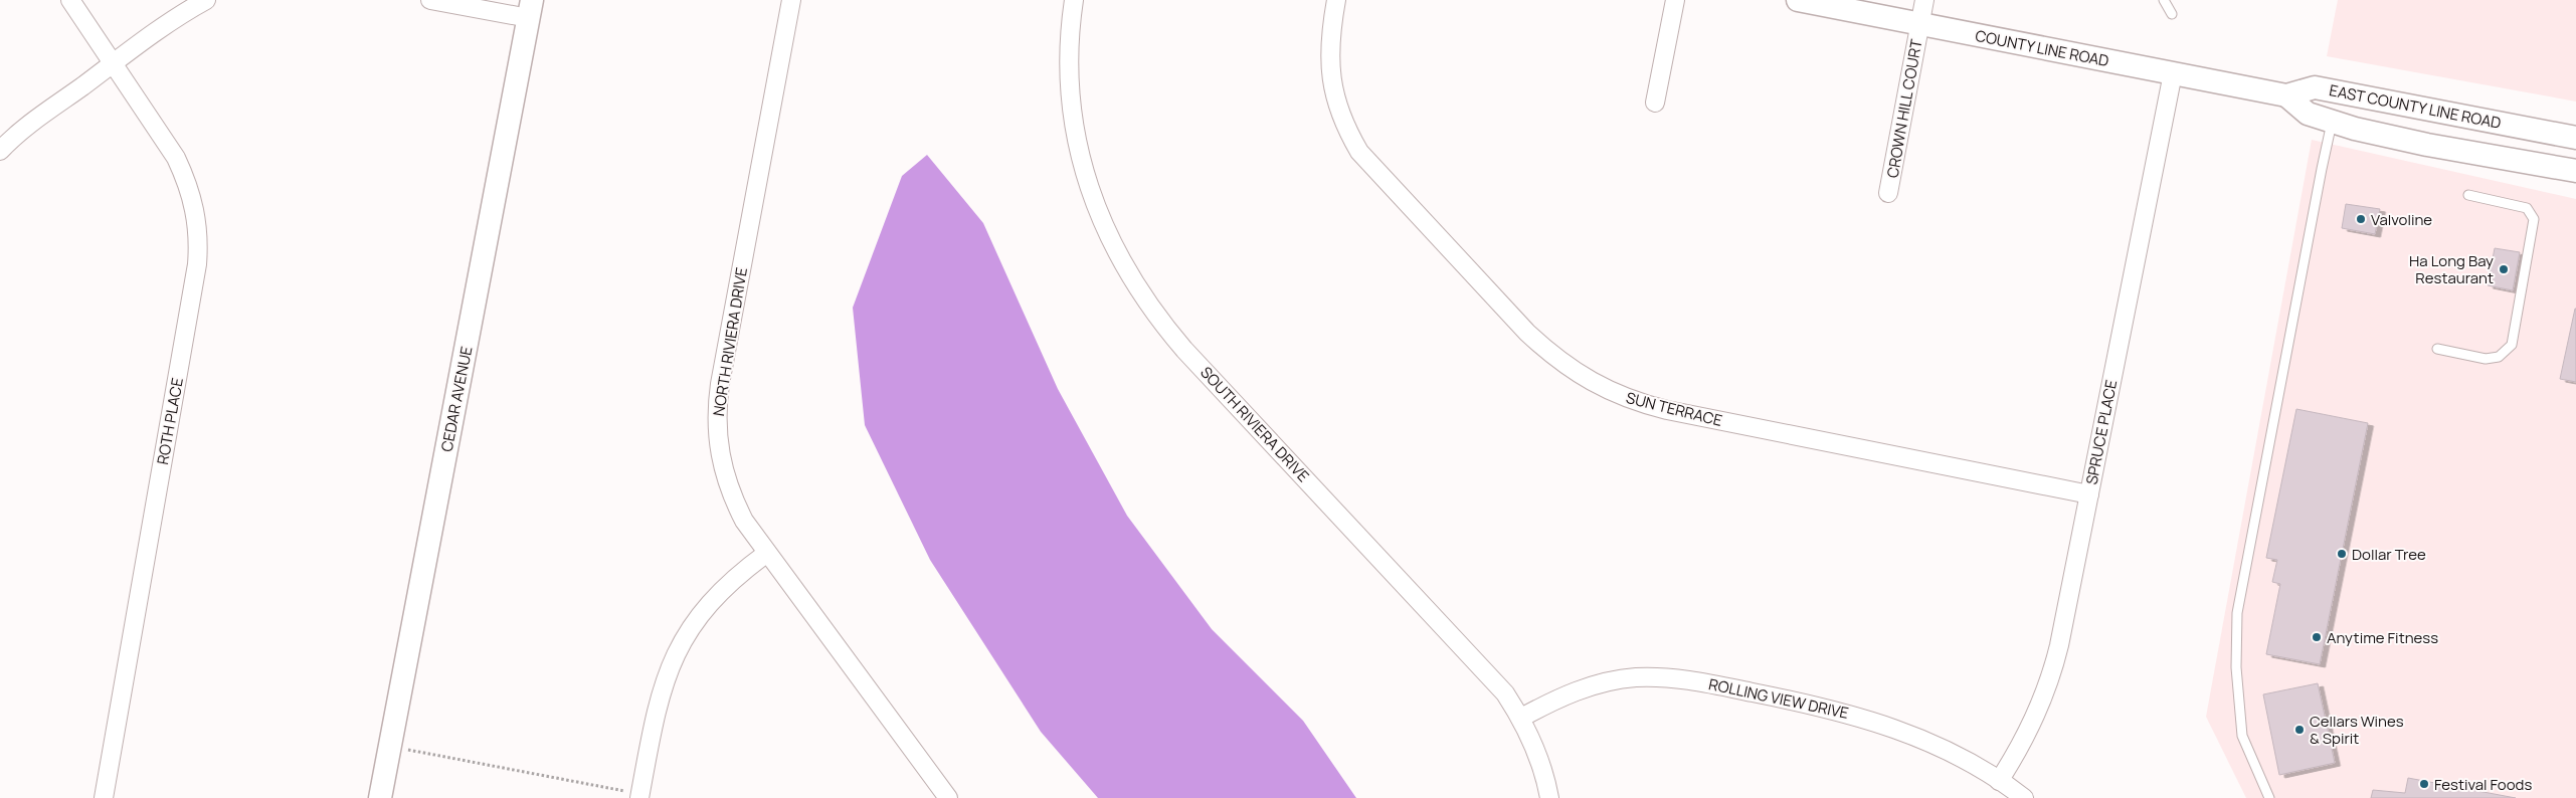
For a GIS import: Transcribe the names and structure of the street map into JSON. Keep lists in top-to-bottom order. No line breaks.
{"streets":{"street":["COUNTY LINE ROAD","EAST COUNTY LINE ROAD","CROWN HILL COURT","NORTH RIVIERA DRIVE","CEDAR AVENUE","SUN TERRACE","ROTH PLACE","SOUTH RIVIERA DRIVE","SPRUCE PLACE","ROLLING VIEW DRIVE"]},"crossings":[["COUNTY LINE ROAD","EAST COUNTY LINE ROAD"],["COUNTY LINE ROAD","CROWN HILL COURT"],["COUNTY LINE ROAD","SPRUCE PLACE"],["SUN TERRACE","SPRUCE PLACE"],["SOUTH RIVIERA DRIVE","ROLLING VIEW DRIVE"],["SPRUCE PLACE","ROLLING VIEW DRIVE"]],"places":["Valvoline","Ha Long Bay Restaurant","Dollar Tree","Anytime Fitness","Cellars Wines & Spirit","Festival Foods"]}
